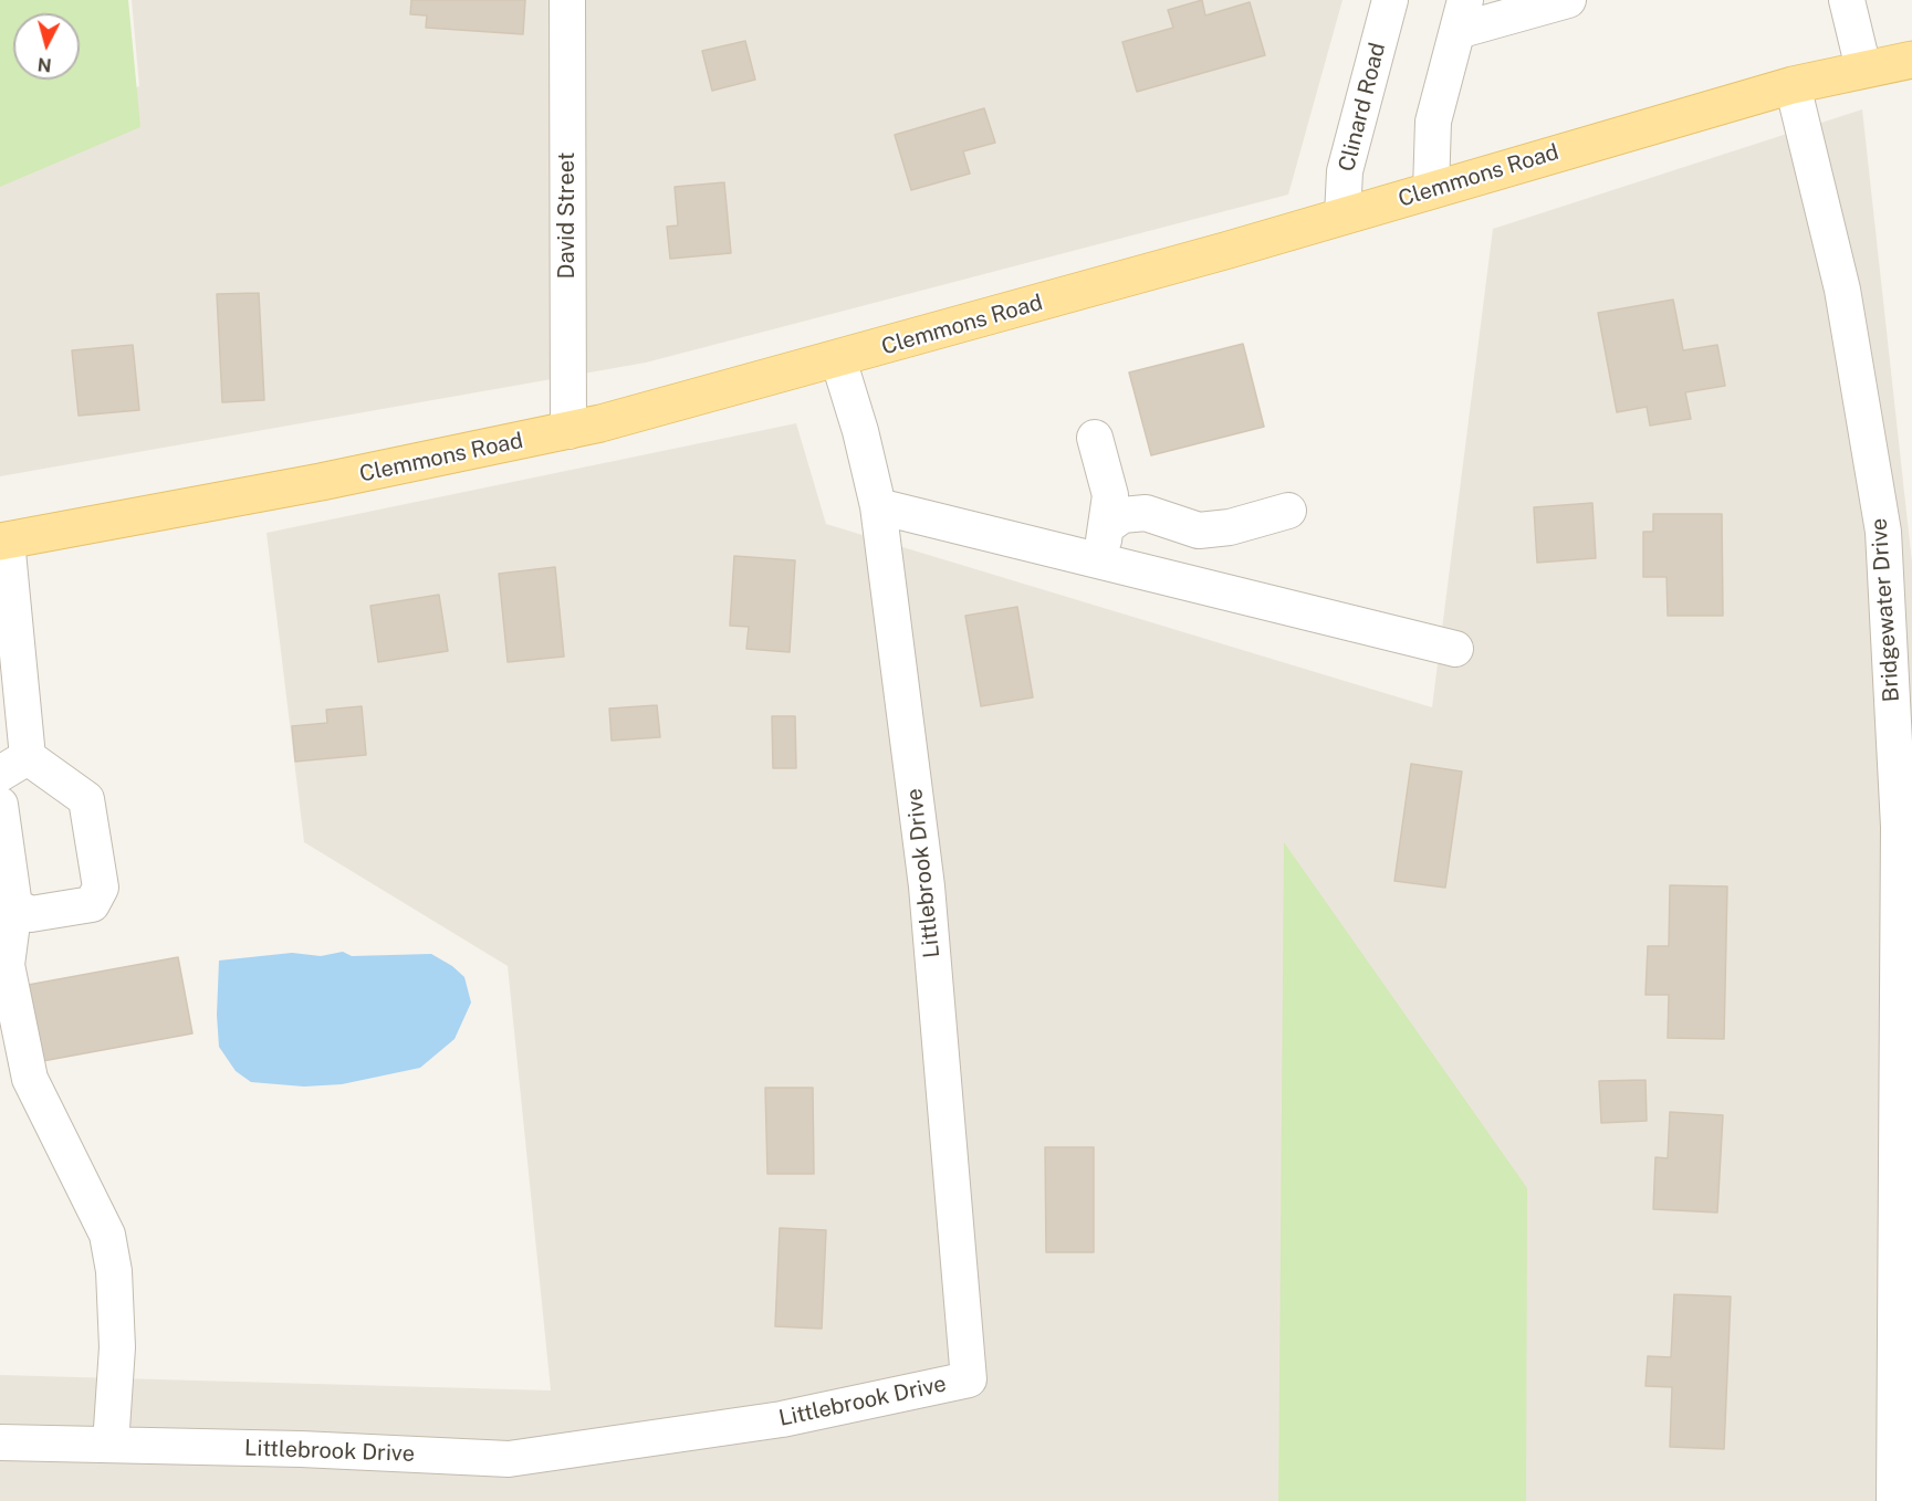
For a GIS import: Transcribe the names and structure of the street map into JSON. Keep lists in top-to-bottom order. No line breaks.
{"streets":{"main road":["Clemmons Road"],"street":["Clinard Road","David Street","Bridgewater Drive","Littlebrook Drive"]},"crossings":[["Clinard Road","Clemmons Road"],["Clemmons Road","David Street"],["Clemmons Road","Bridgewater Drive"],["Clemmons Road","Littlebrook Drive"]],"north":"bottom"}
